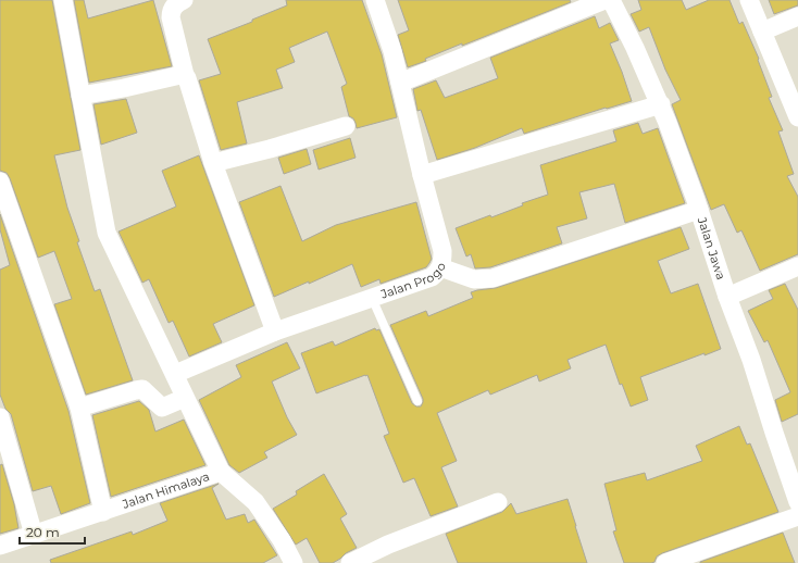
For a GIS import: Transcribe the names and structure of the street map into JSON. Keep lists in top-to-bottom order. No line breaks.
{"streets":{"street":["Jalan Jawa","Jalan Progo","Jalan Himalaya"]},"scale_bar":"20 m"}
